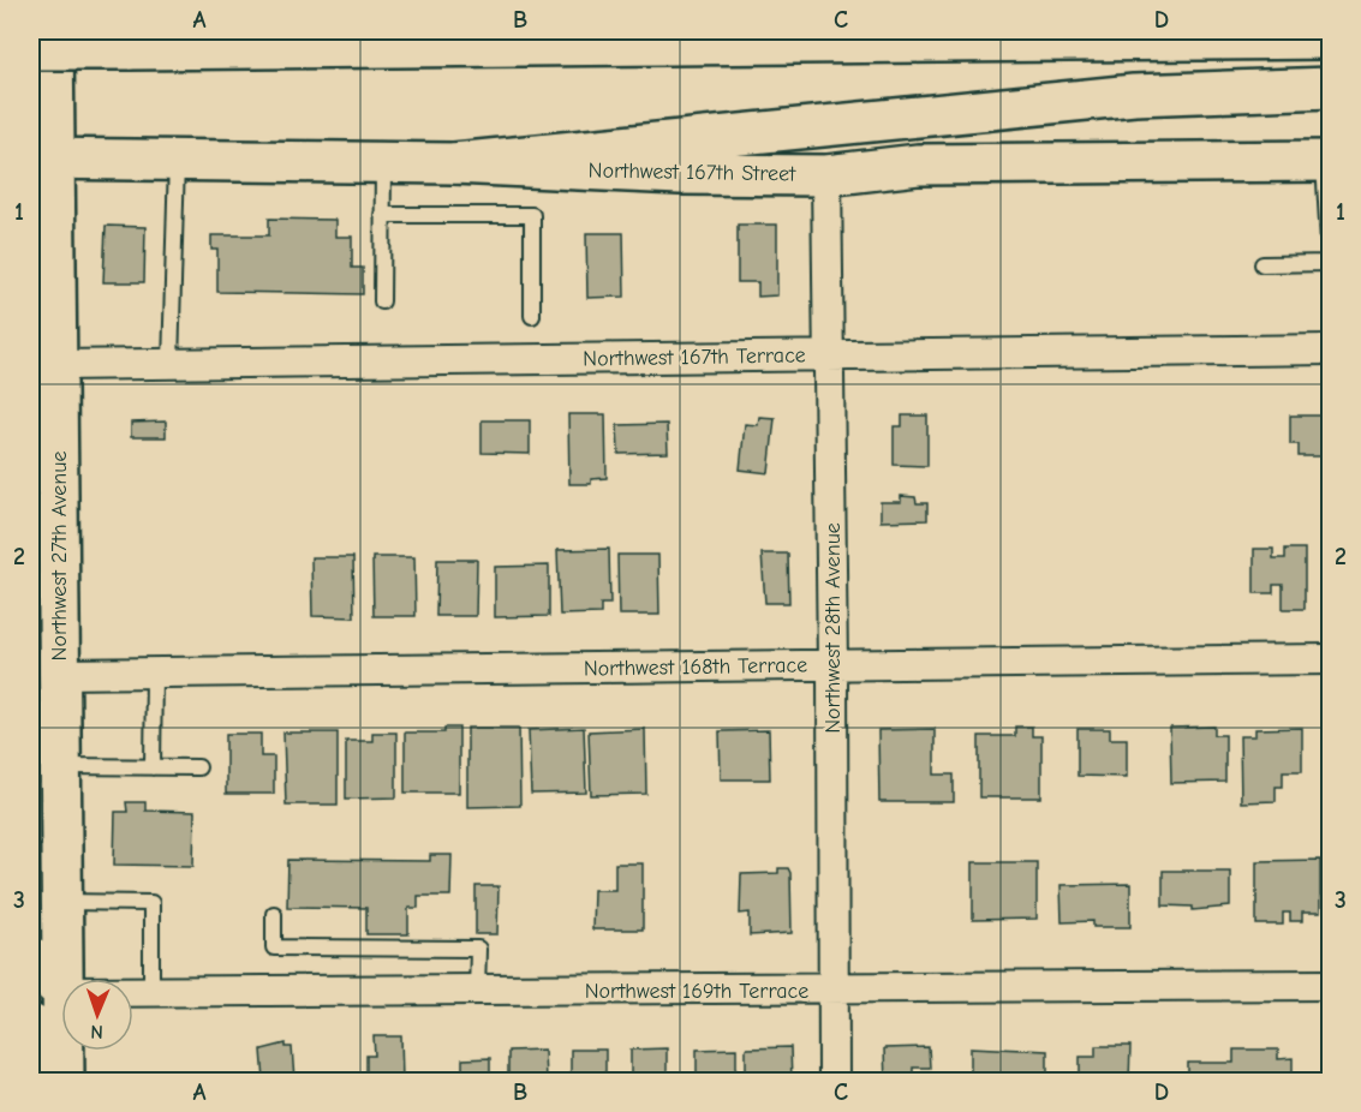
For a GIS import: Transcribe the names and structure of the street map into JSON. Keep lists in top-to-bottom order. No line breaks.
{"streets":{"main road":["Northwest 167th Street","Northwest 27th Avenue"],"street":["Northwest 167th Terrace","Northwest 28th Avenue","Northwest 168th Terrace","Northwest 169th Terrace"]},"crossings":[["Northwest 167th Street","Northwest 27th Avenue"],["Northwest 167th Street","Northwest 28th Avenue"],["Northwest 167th Terrace","Northwest 27th Avenue"],["Northwest 167th Terrace","Northwest 28th Avenue"],["Northwest 27th Avenue","Northwest 168th Terrace"],["Northwest 28th Avenue","Northwest 168th Terrace"],["Northwest 28th Avenue","Northwest 169th Terrace"]],"north":"bottom","grid":{"columns":["A","B","C","D"],"rows":["1","2","3"]}}
